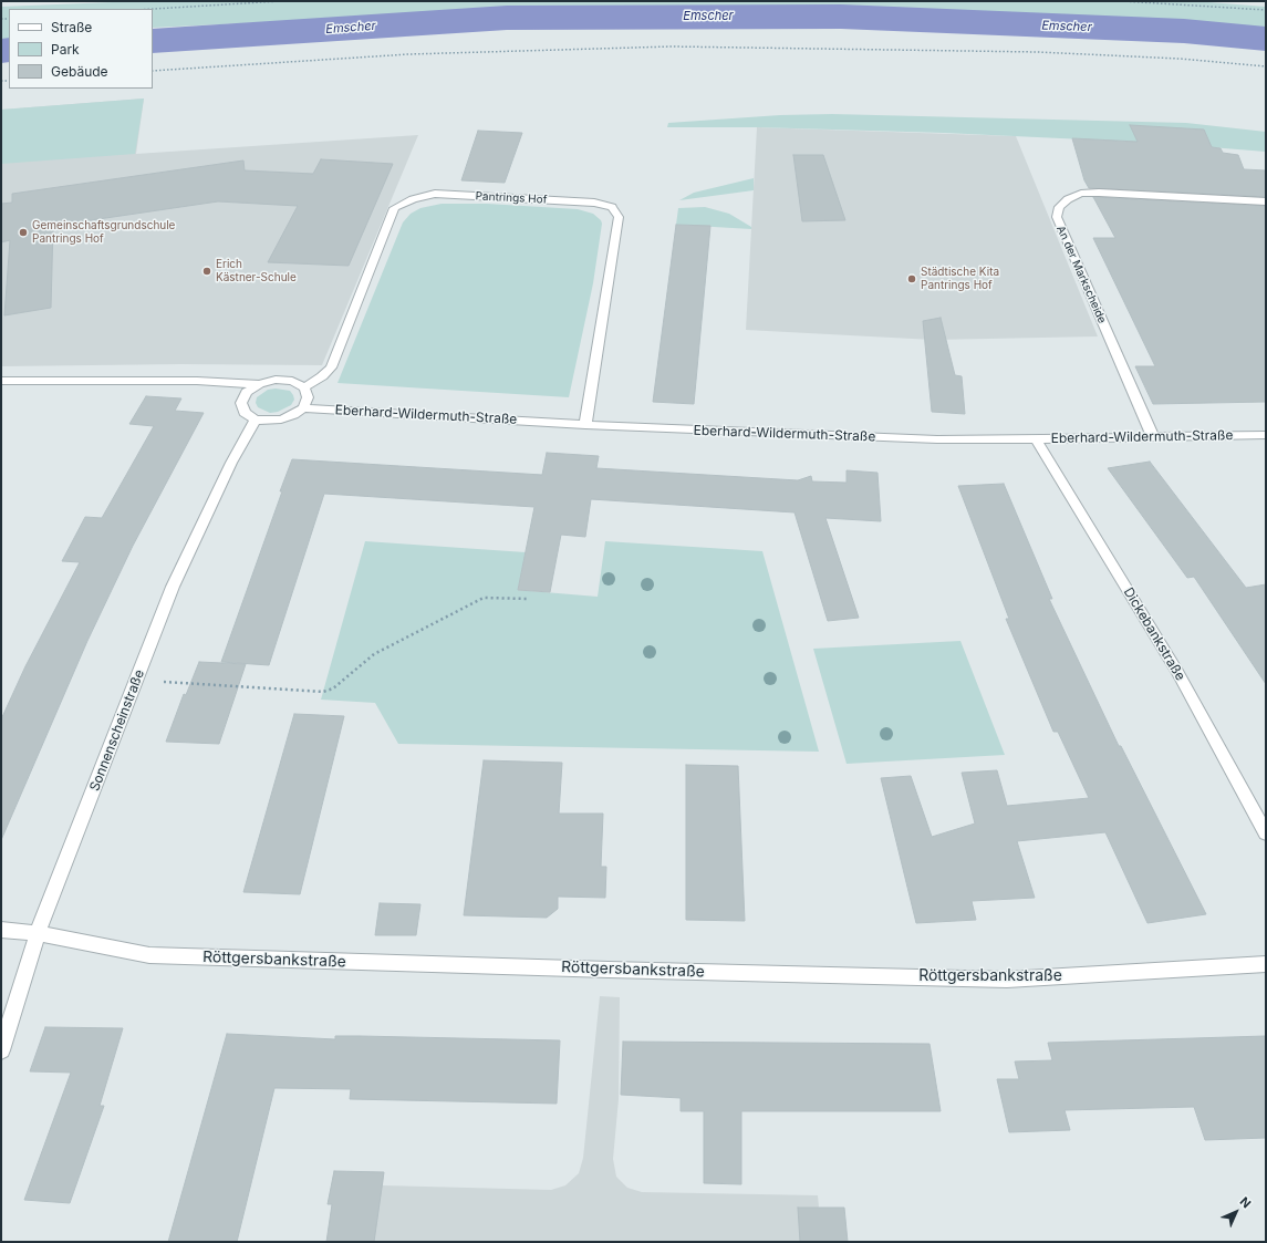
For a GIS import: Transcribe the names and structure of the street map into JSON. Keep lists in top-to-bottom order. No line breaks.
{"streets":{"street":["Pantrings Hof","An der Markscheide","Eberhard-Wildermuth-Straße","Dickebankstraße","Sonnenscheinstraße","Röttgersbankstraße"]},"crossings":[["Pantrings Hof","Eberhard-Wildermuth-Straße"],["Pantrings Hof","Sonnenscheinstraße"],["An der Markscheide","Eberhard-Wildermuth-Straße"],["Eberhard-Wildermuth-Straße","Dickebankstraße"],["Eberhard-Wildermuth-Straße","Sonnenscheinstraße"],["Sonnenscheinstraße","Röttgersbankstraße"]],"water":["Emscher"],"places":["Gemeinschaftsgrundschule Pantrings Hof","Erich Kästner-Schule","Städtische Kita Pantrings Hof"],"legend":["Straße","Park","Gebäude"],"north":"top right"}
